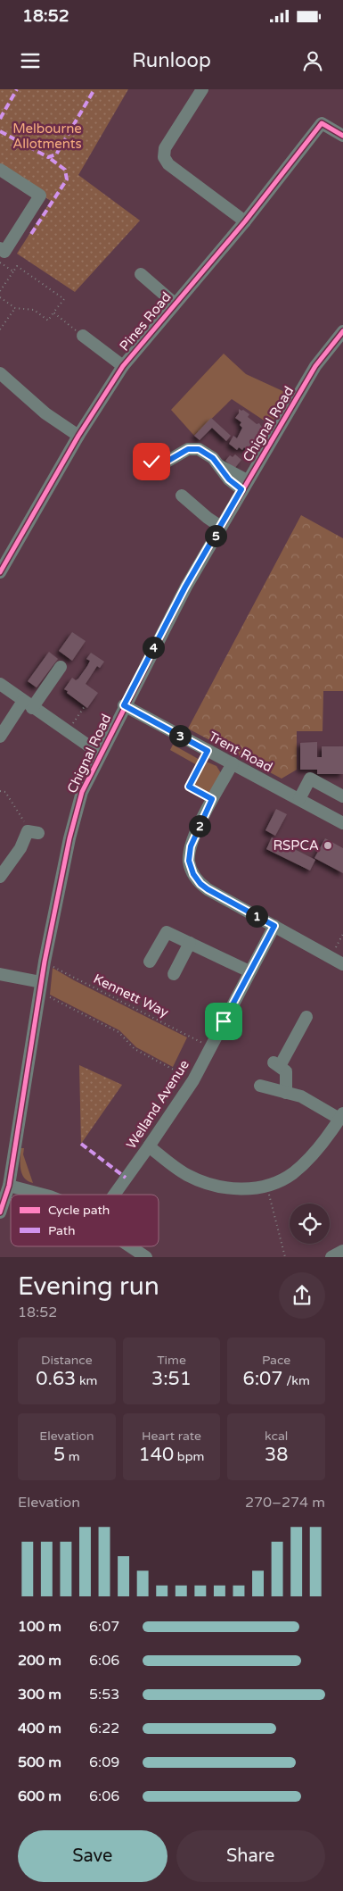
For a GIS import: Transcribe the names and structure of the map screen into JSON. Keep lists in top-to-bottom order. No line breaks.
{"streets":{"street":["Pines Road","Chignal Road","Trent Road","Welland Avenue"],"path":["Kennett Way"]},"crossings":[["Chignal Road","Trent Road"],["Chignal Road","Kennett Way"],["Kennett Way","Welland Avenue"]],"parks":["Melbourne Allotments"],"places":["RSPCA"],"legend":["Cycle path","Path"],"page":{"status":"18:52","header":"Runloop","pins":["5","4","3","2","1"],"heading":["Evening run","18:52"],"stats":[["Distance","0.63 km"],["Time","3:51"],["Pace","6:07 /km"],["Elevation","5 m"],["Heart rate","140 bpm"],["kcal","38"]],"chart":["Elevation","270–274 m"],"list":[{"name":"100 m","note":"6:07"},{"name":"200 m","note":"6:06"},{"name":"300 m","note":"5:53"},{"name":"400 m","note":"6:22"},{"name":"500 m","note":"6:09"},{"name":"600 m","note":"6:06"}],"buttons":["Save","Share"]}}
